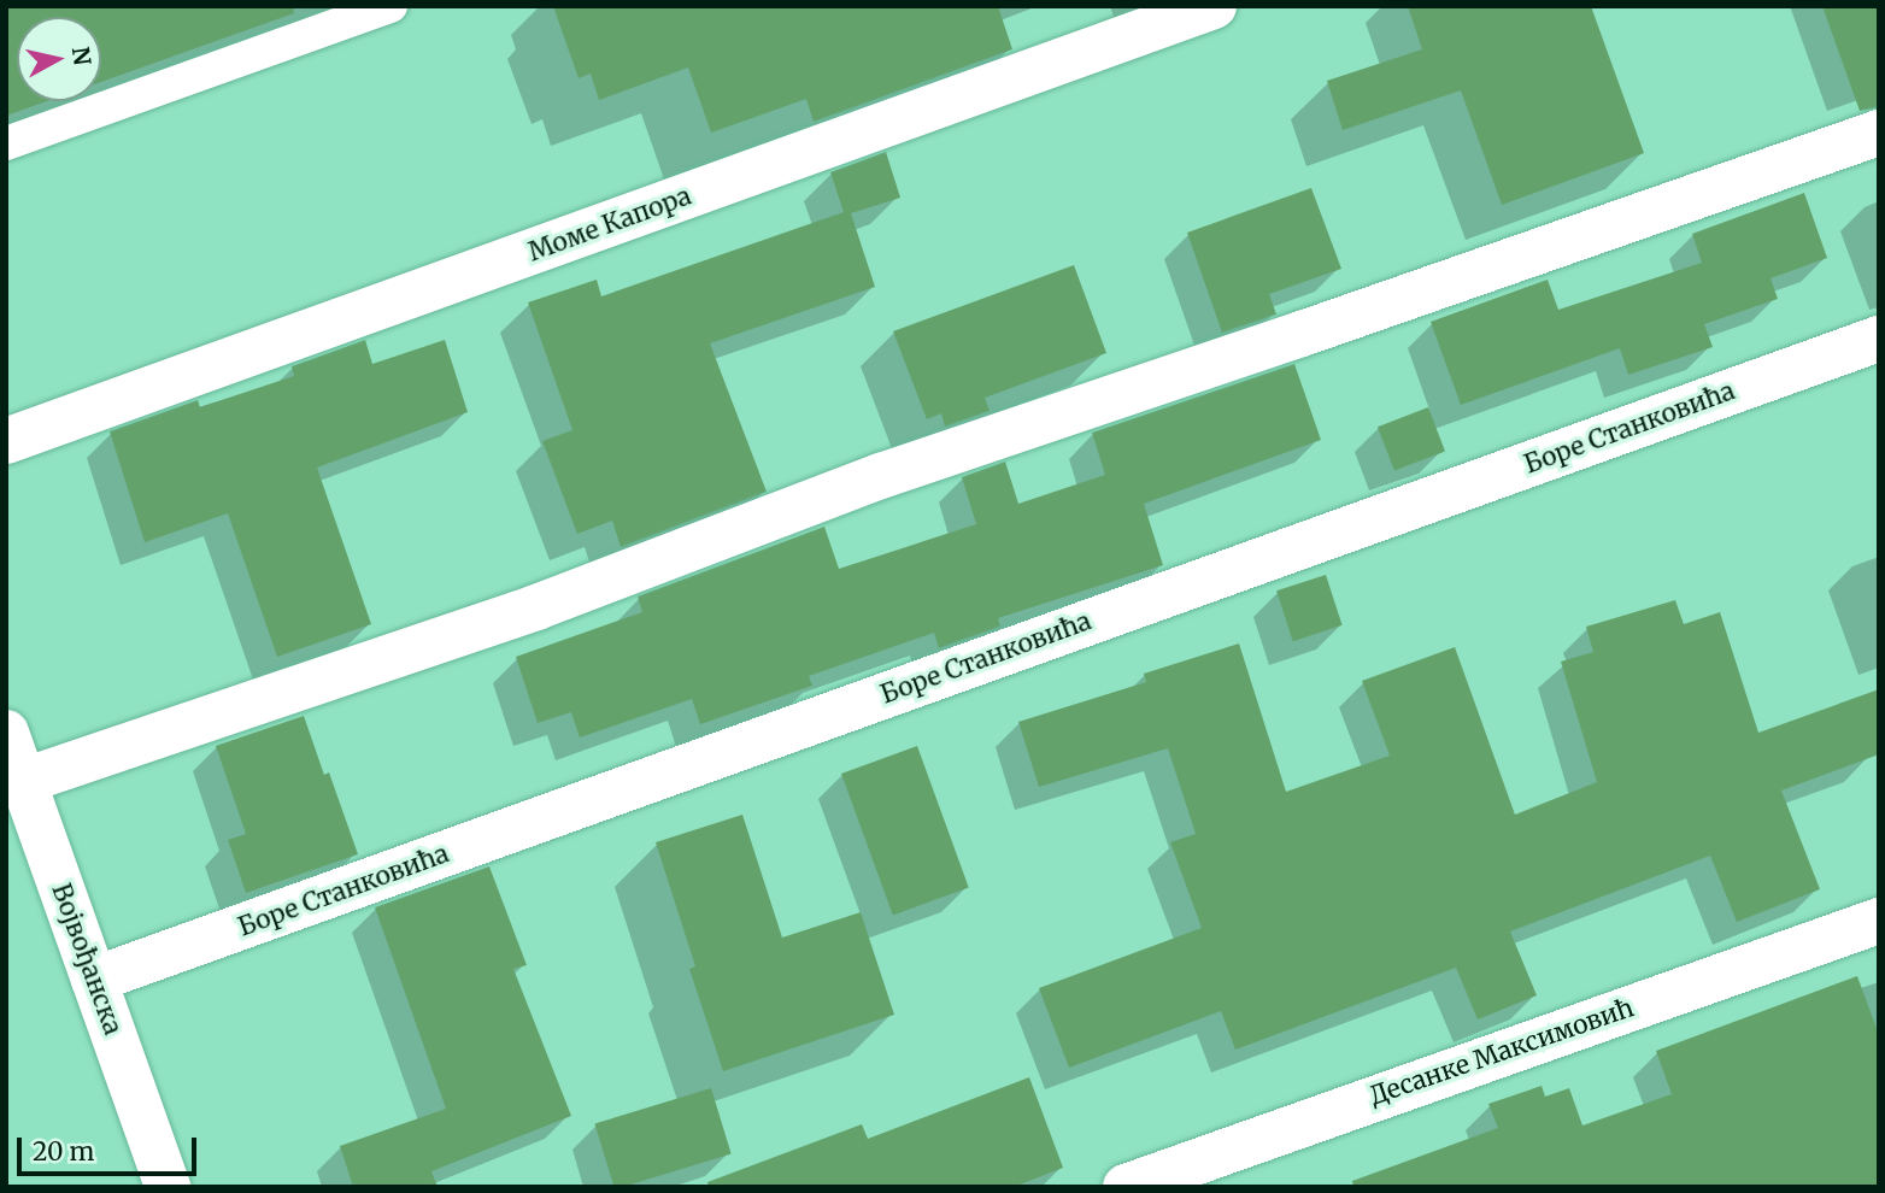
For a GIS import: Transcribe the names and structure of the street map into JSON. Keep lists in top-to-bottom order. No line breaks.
{"streets":{"street":["Моме Капора","Боре Станковића","Војвођанска","Десанке Максимовић"]},"crossings":[["Боре Станковића","Војвођанска"]],"scale_bar":"20 m","north":"right"}
